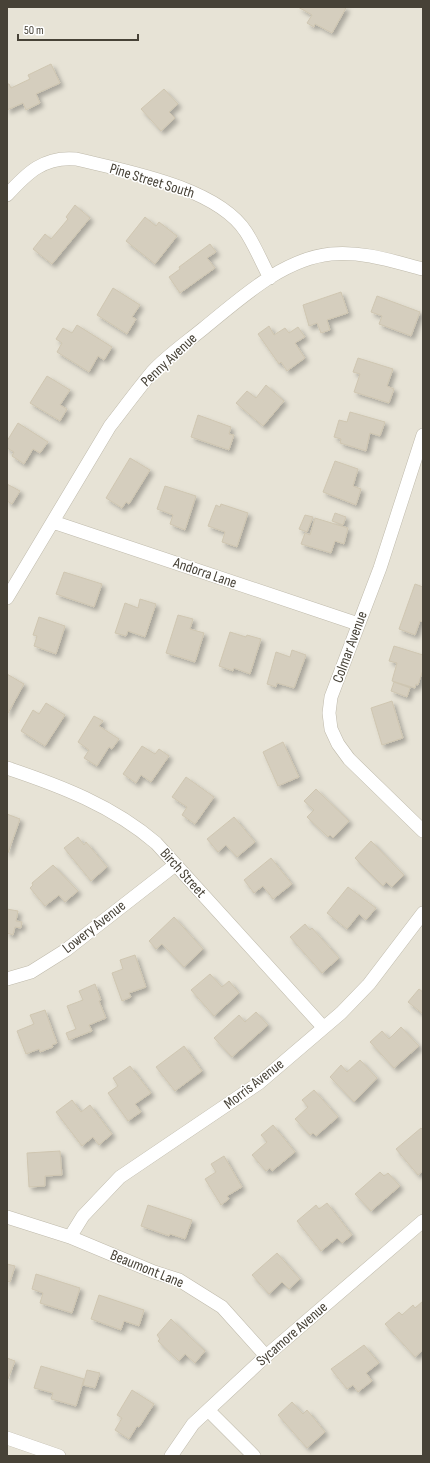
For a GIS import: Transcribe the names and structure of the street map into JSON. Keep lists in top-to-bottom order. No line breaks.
{"streets":{"street":["Pine Street South","Penny Avenue","Andorra Lane","Colmar Avenue","Birch Street","Lowery Avenue","Morris Avenue","Beaumont Lane","Sycamore Avenue"]},"crossings":[["Pine Street South","Penny Avenue"],["Penny Avenue","Andorra Lane"],["Andorra Lane","Colmar Avenue"],["Birch Street","Lowery Avenue"],["Birch Street","Morris Avenue"],["Morris Avenue","Beaumont Lane"],["Beaumont Lane","Sycamore Avenue"]],"scale_bar":"50 m"}
